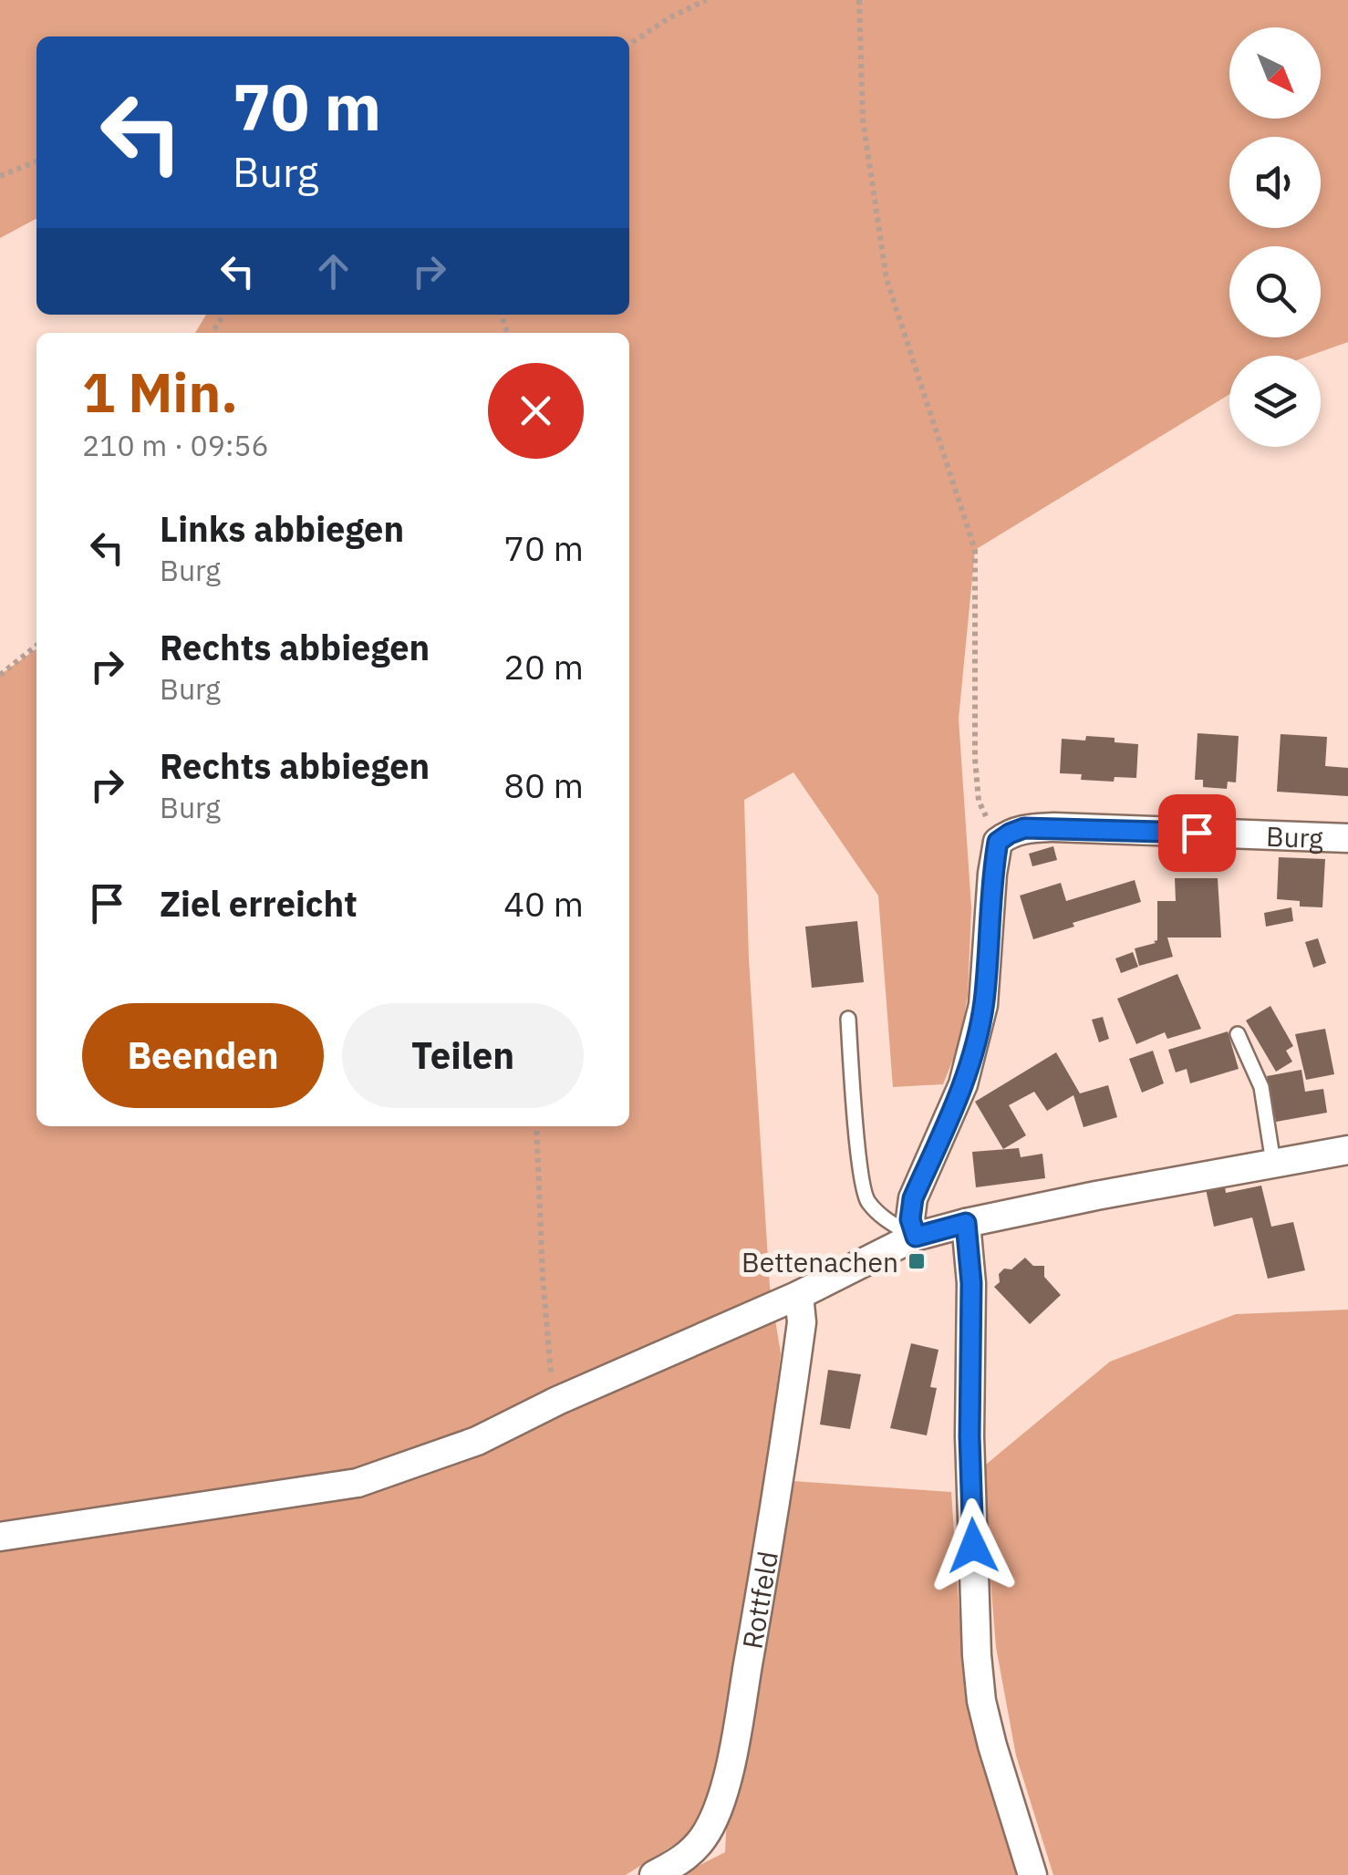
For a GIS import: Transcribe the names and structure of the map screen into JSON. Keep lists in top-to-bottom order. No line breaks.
{"streets":{"street":["Burg","Rottfeld"]},"places":{"transit":["Bettenachen"]},"north":"bottom right","page":{"turn":["70 m","Burg"],"heading":["1 Min.","210 m · 09:56"],"list":[{"name":"Links abbiegen","note":"Burg","value":"70 m"},{"name":"Rechts abbiegen","note":"Burg","value":"20 m"},{"name":"Rechts abbiegen","note":"Burg","value":"80 m"},{"name":"Ziel erreicht","value":"40 m"}],"buttons":["Beenden","Teilen"]}}
